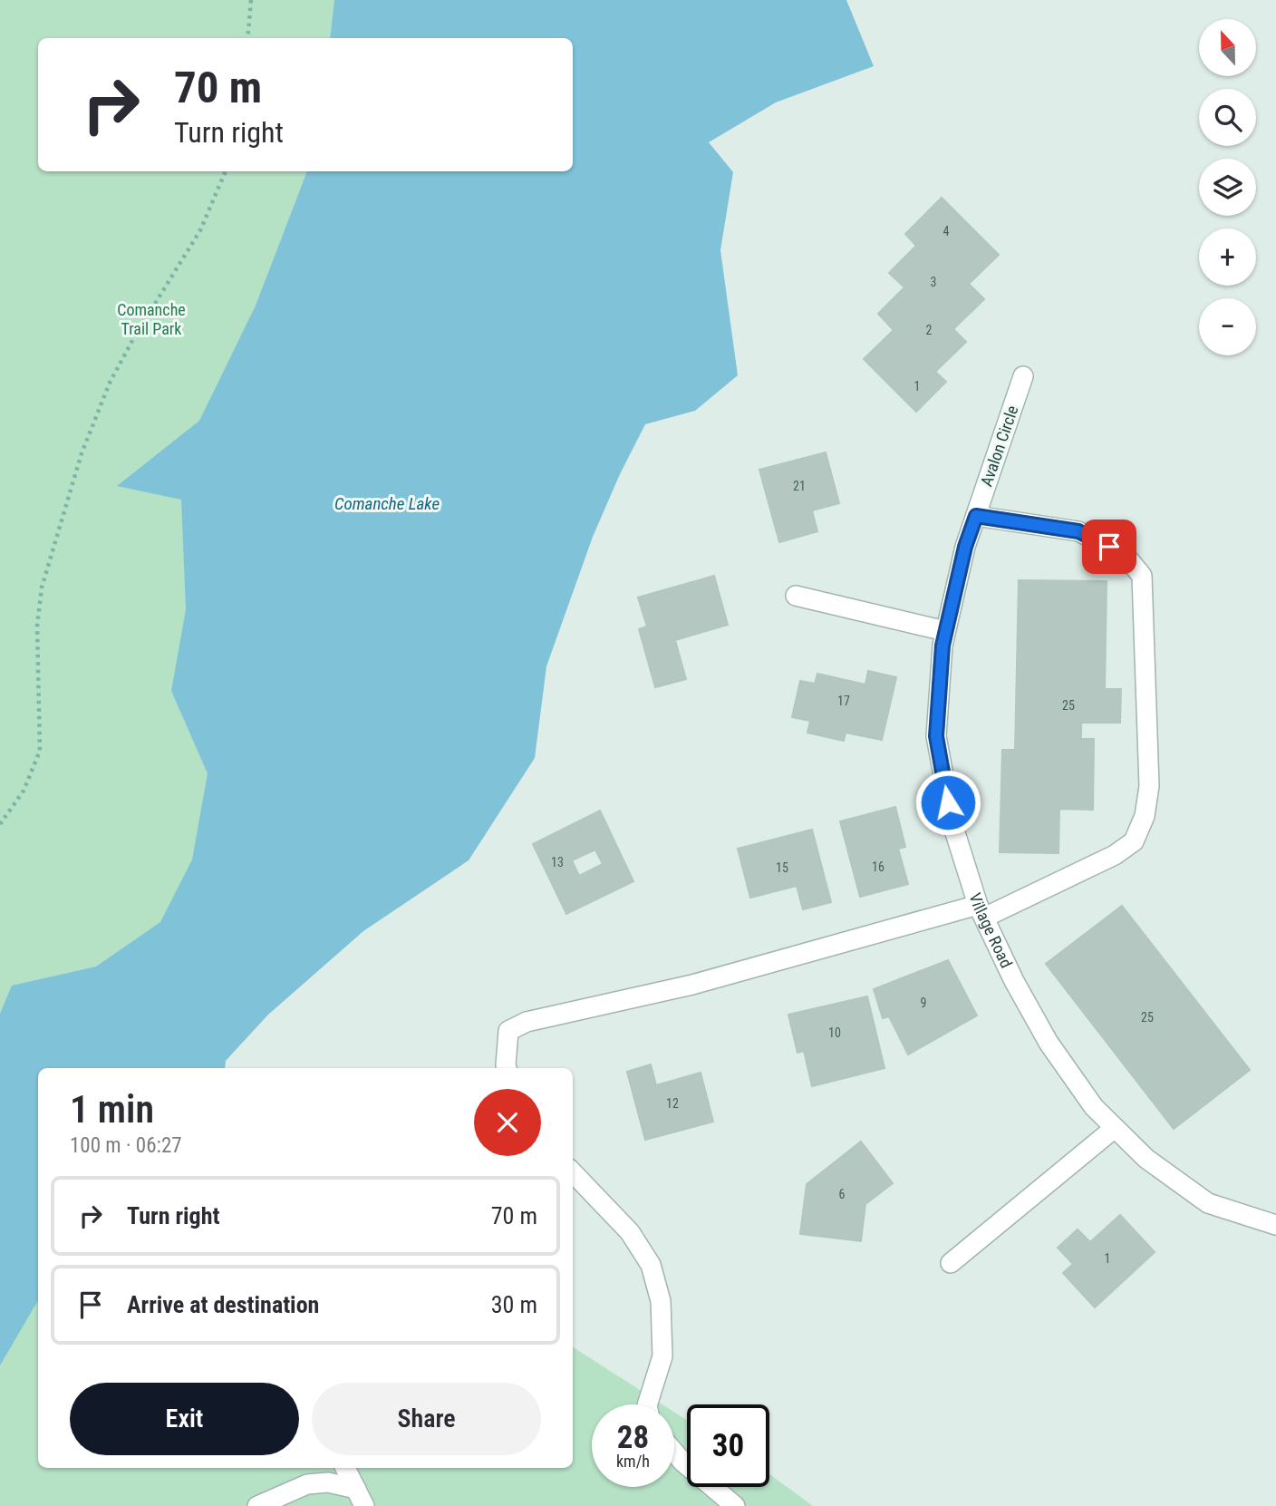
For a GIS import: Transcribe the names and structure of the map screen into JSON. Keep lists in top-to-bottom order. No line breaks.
{"streets":{"street":["Avalon Circle","Village Road"]},"crossings":[["Avalon Circle","Village Road"]],"water":["Comanche Lake"],"parks":["Comanche Trail Park"],"house_numbers":["4","3","2","1","21","17","25","13","16","15","9","25","10","12","6","1"],"north":"top","page":{"map_buttons":["+","−"],"turn":["70 m","Turn right"],"heading":["1 min","100 m · 06:27"],"list":[{"name":"Turn right","value":"70 m"},{"name":"Arrive at destination","value":"30 m"}],"buttons":["Exit","Share"],"speed":"28 km/h","limit":"30"}}
